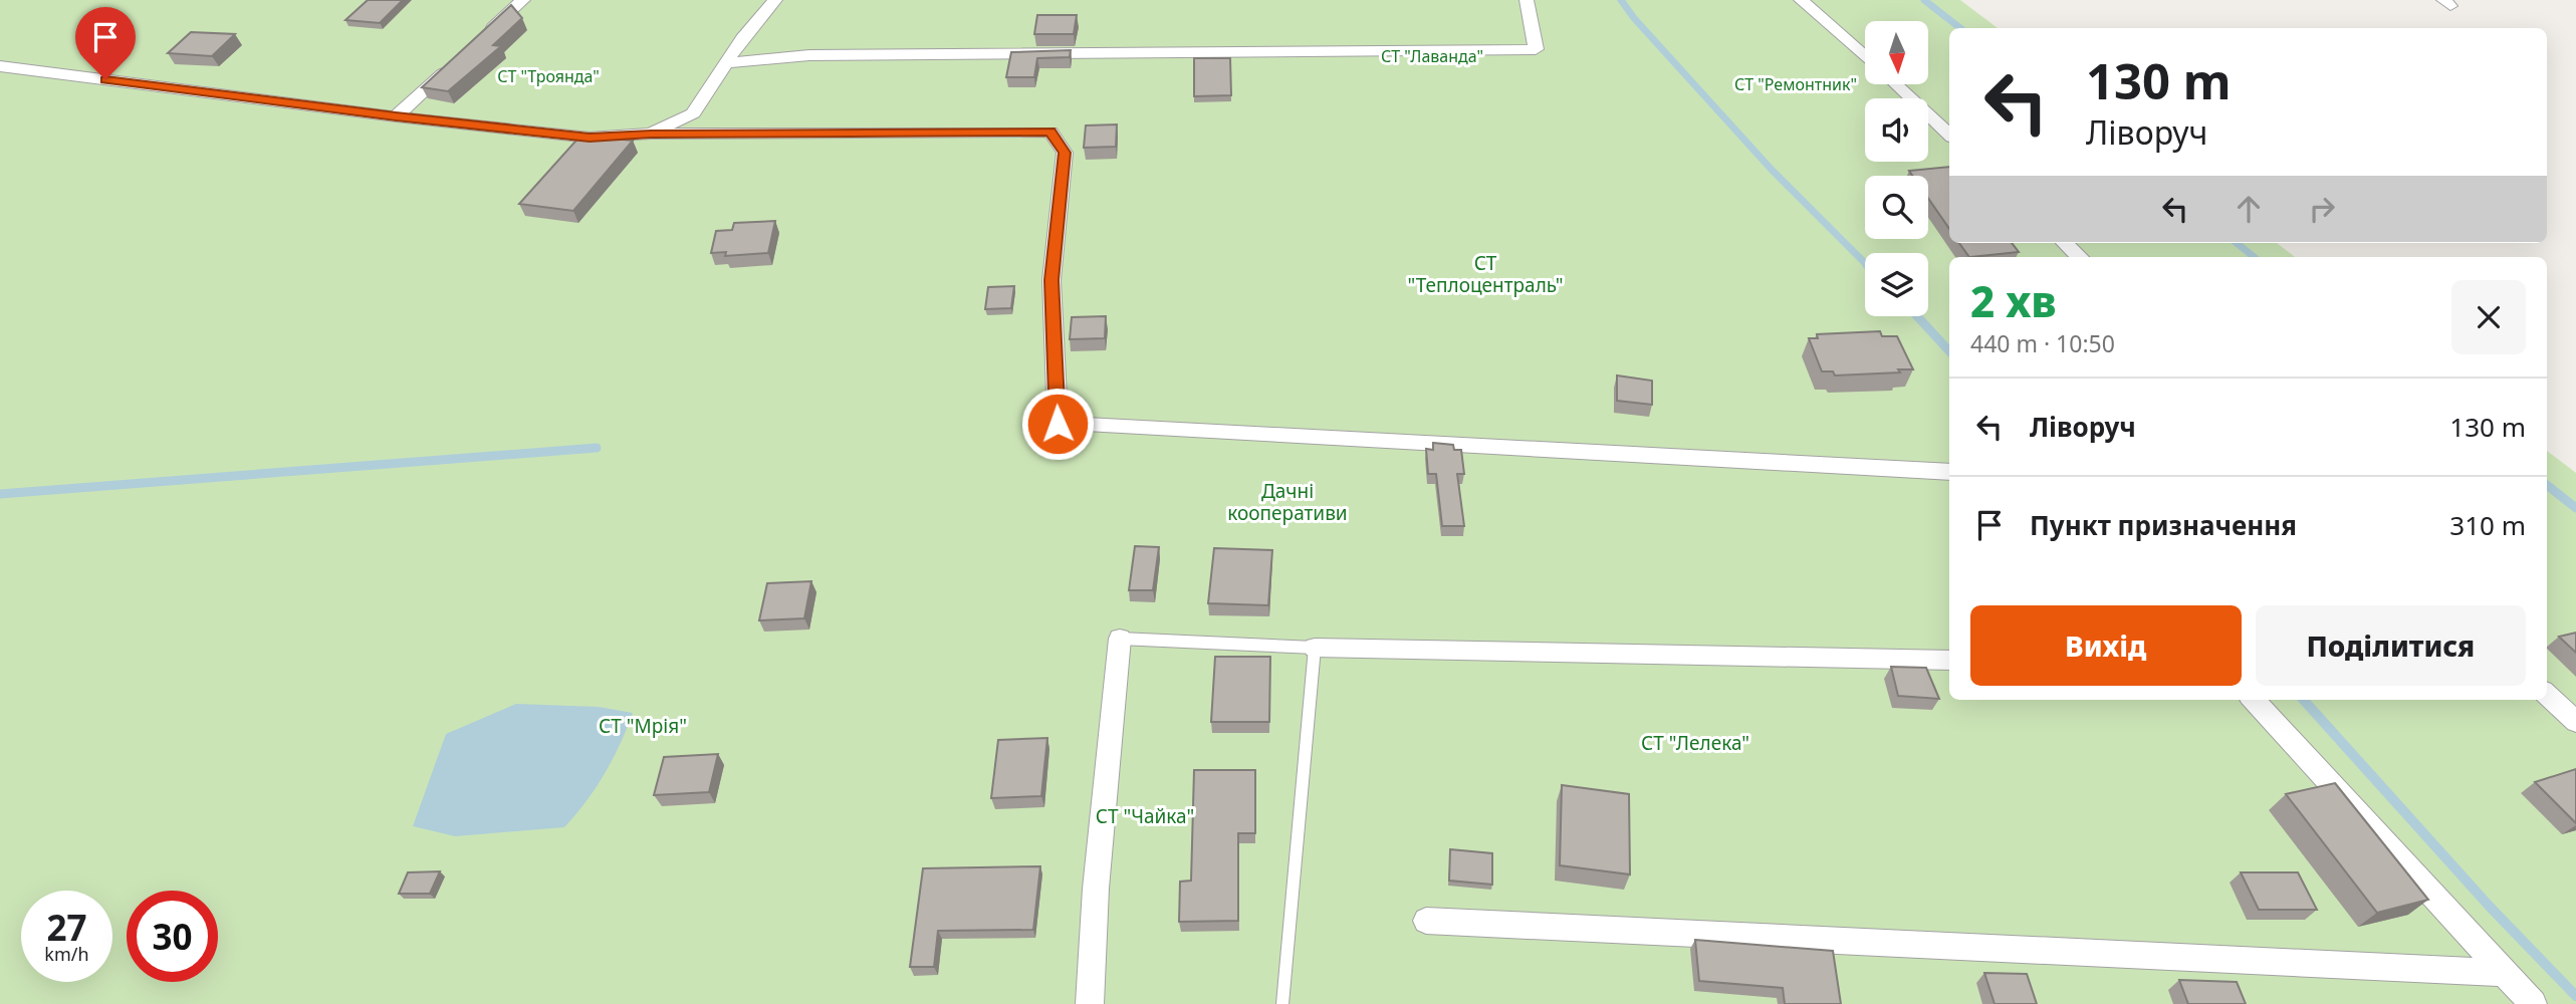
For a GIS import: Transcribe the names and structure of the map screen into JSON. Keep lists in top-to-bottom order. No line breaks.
{"parks":["СТ \"Лаванда\"","СТ \"Троянда\"","СТ \"Ремонтник\"","СТ \"Теплоцентраль\"","Дачні кооперативи","СТ \"Мрія\"","СТ \"Лелека\"","СТ \"Чайка\""],"north":"bottom","page":{"turn":["130 m","Ліворуч"],"heading":["2 хв","440 m · 10:50"],"list":[{"name":"Ліворуч","value":"130 m"},{"name":"Пункт призначення","value":"310 m"}],"buttons":["Вихід","Поділитися"],"speed":"27 km/h","limit":"30"}}
